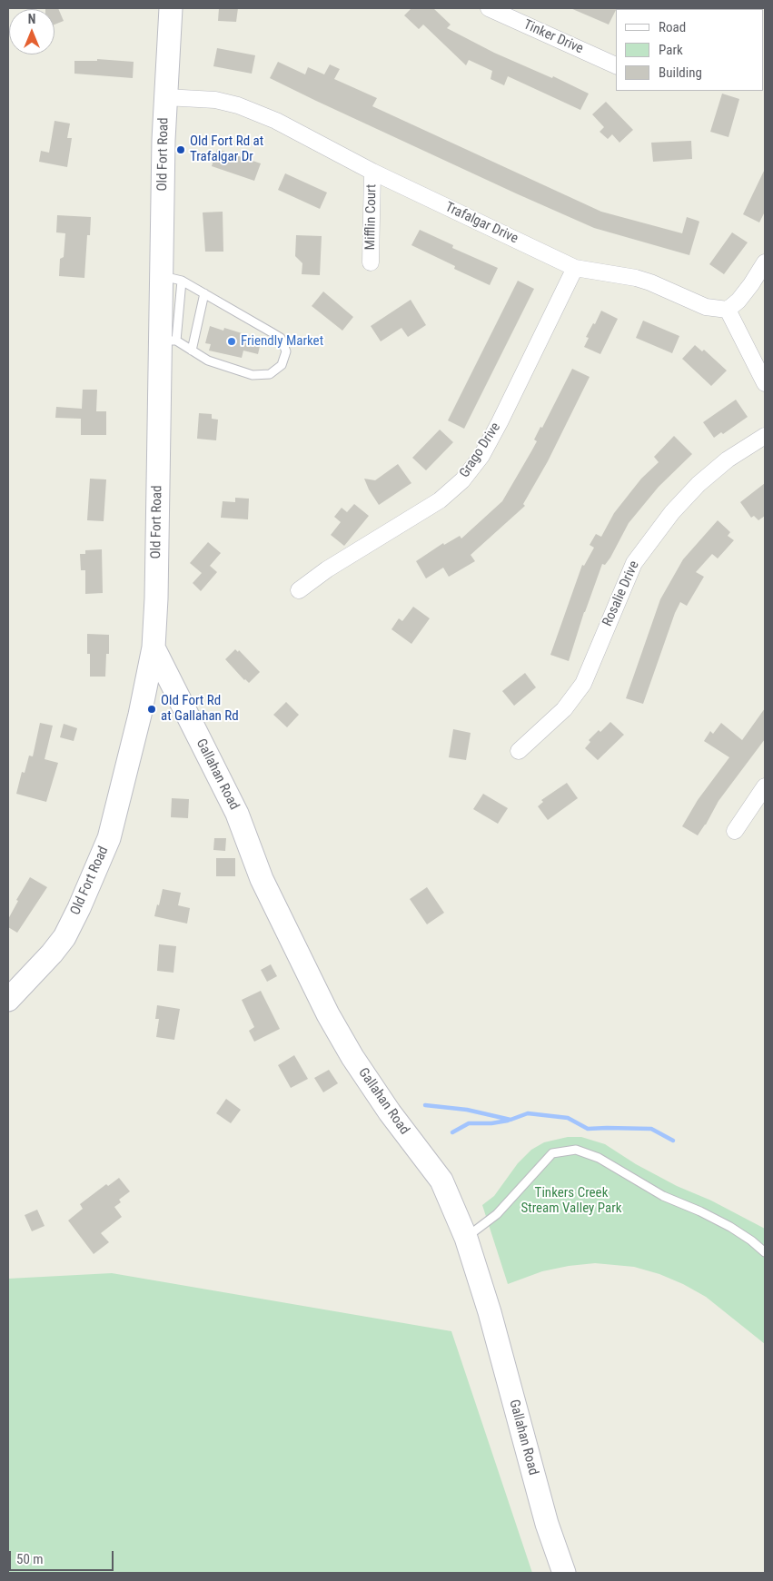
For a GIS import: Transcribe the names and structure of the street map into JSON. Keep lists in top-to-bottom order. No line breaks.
{"streets":{"main road":["Old Fort Road","Gallahan Road"],"street":["Tinker Drive","Mifflin Court","Trafalgar Drive","Grago Drive","Rosalie Drive"]},"crossings":[["Old Fort Road","Trafalgar Drive"],["Old Fort Road","Gallahan Road"],["Mifflin Court","Trafalgar Drive"],["Trafalgar Drive","Grago Drive"]],"parks":["Tinkers Creek Stream Valley Park"],"places":["Old Fort Rd at Trafalgar Dr","Friendly Market","Old Fort Rd at Gallahan Rd"],"legend":["Road","Park","Building"],"scale_bar":"50 m","north":"top"}
